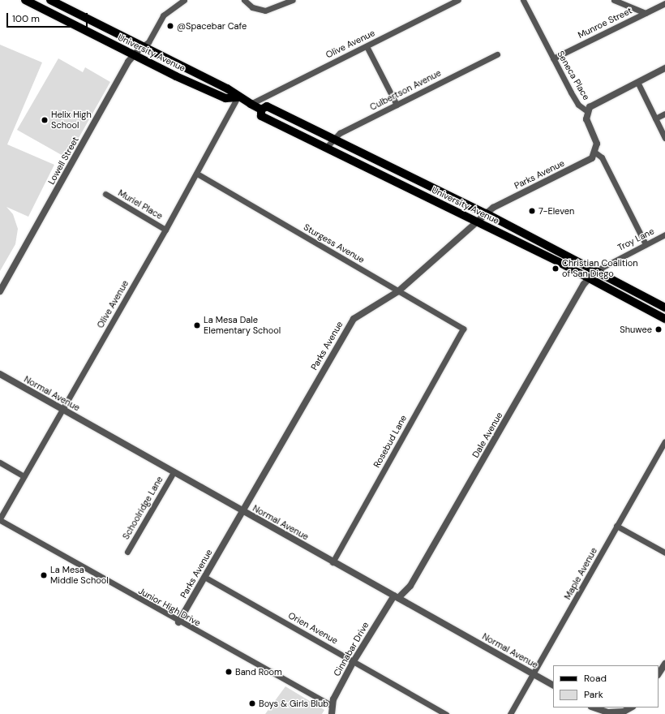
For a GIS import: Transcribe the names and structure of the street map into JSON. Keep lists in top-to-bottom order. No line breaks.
{"streets":{"main road":["University Avenue"],"street":["Munroe Street","Olive Avenue","Seneca Place","Culbertson Avenue","Lowell Street","Parks Avenue","Muriel Place","Troy Lane","Sturgess Avenue","Normal Avenue","Dale Avenue","Rosebud Lane","Schoolridge Lane","Maple Avenue","Junior High Drive","Orien Avenue","Cinnabar Drive"]},"crossings":[["Munroe Street","Seneca Place"],["Olive Avenue","University Avenue"],["Olive Avenue","Muriel Place"],["Olive Avenue","Sturgess Avenue"],["Olive Avenue","Normal Avenue"],["Olive Avenue","Junior High Drive"],["University Avenue","Culbertson Avenue"],["University Avenue","Lowell Street"],["University Avenue","Parks Avenue"],["University Avenue","Troy Lane"],["University Avenue","Dale Avenue"],["Seneca Place","Parks Avenue"],["Parks Avenue","Sturgess Avenue"],["Parks Avenue","Normal Avenue"],["Parks Avenue","Junior High Drive"],["Parks Avenue","Orien Avenue"],["Sturgess Avenue","Rosebud Lane"],["Normal Avenue","Dale Avenue"],["Normal Avenue","Rosebud Lane"],["Normal Avenue","Schoolridge Lane"],["Normal Avenue","Maple Avenue"],["Normal Avenue","Cinnabar Drive"],["Dale Avenue","Cinnabar Drive"],["Junior High Drive","Cinnabar Drive"],["Orien Avenue","Cinnabar Drive"]],"places":["@Spacebar Cafe","Helix High School","7-Eleven","Christian Coalition of San Diego","La Mesa Dale Elementary School","Shuwee","La Mesa Middle School","Band Room","Boys & Girls Blub"],"legend":["Road","Park"],"scale_bar":"100 m"}
